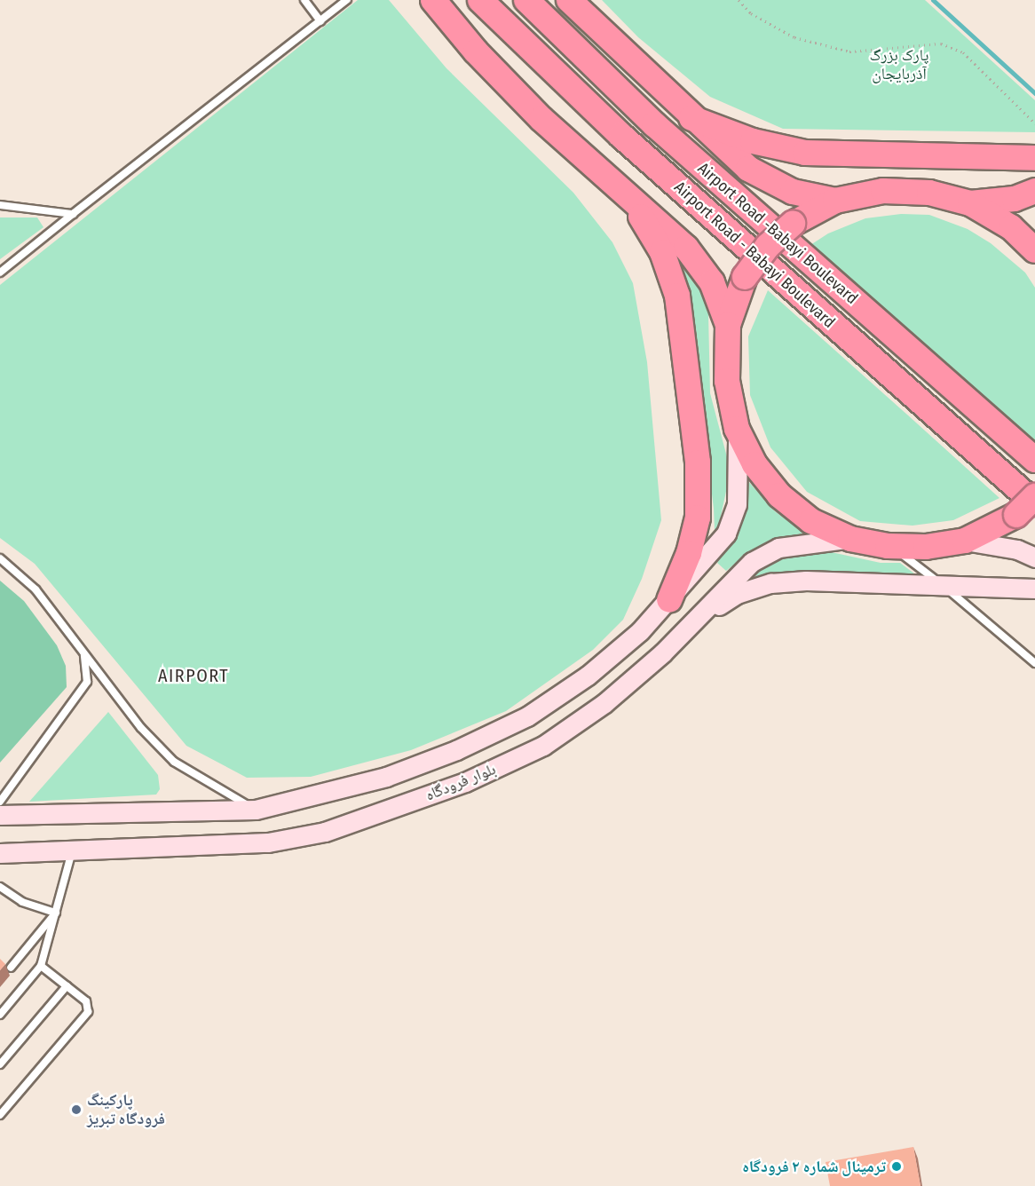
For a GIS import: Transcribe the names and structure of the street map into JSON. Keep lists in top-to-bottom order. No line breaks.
{"streets":{"highway":["Airport Road -Babayi Boulevard","Airport Road - Babayi Boulevard"],"street":["بلوار فرودگاه"]},"districts":["AIRPORT"],"parks":["پارک بزرگ آذربایجان"],"places":["پارکینگ فرودگاه تبریز","ترمينال شماره ۲ فرودگاه"]}
